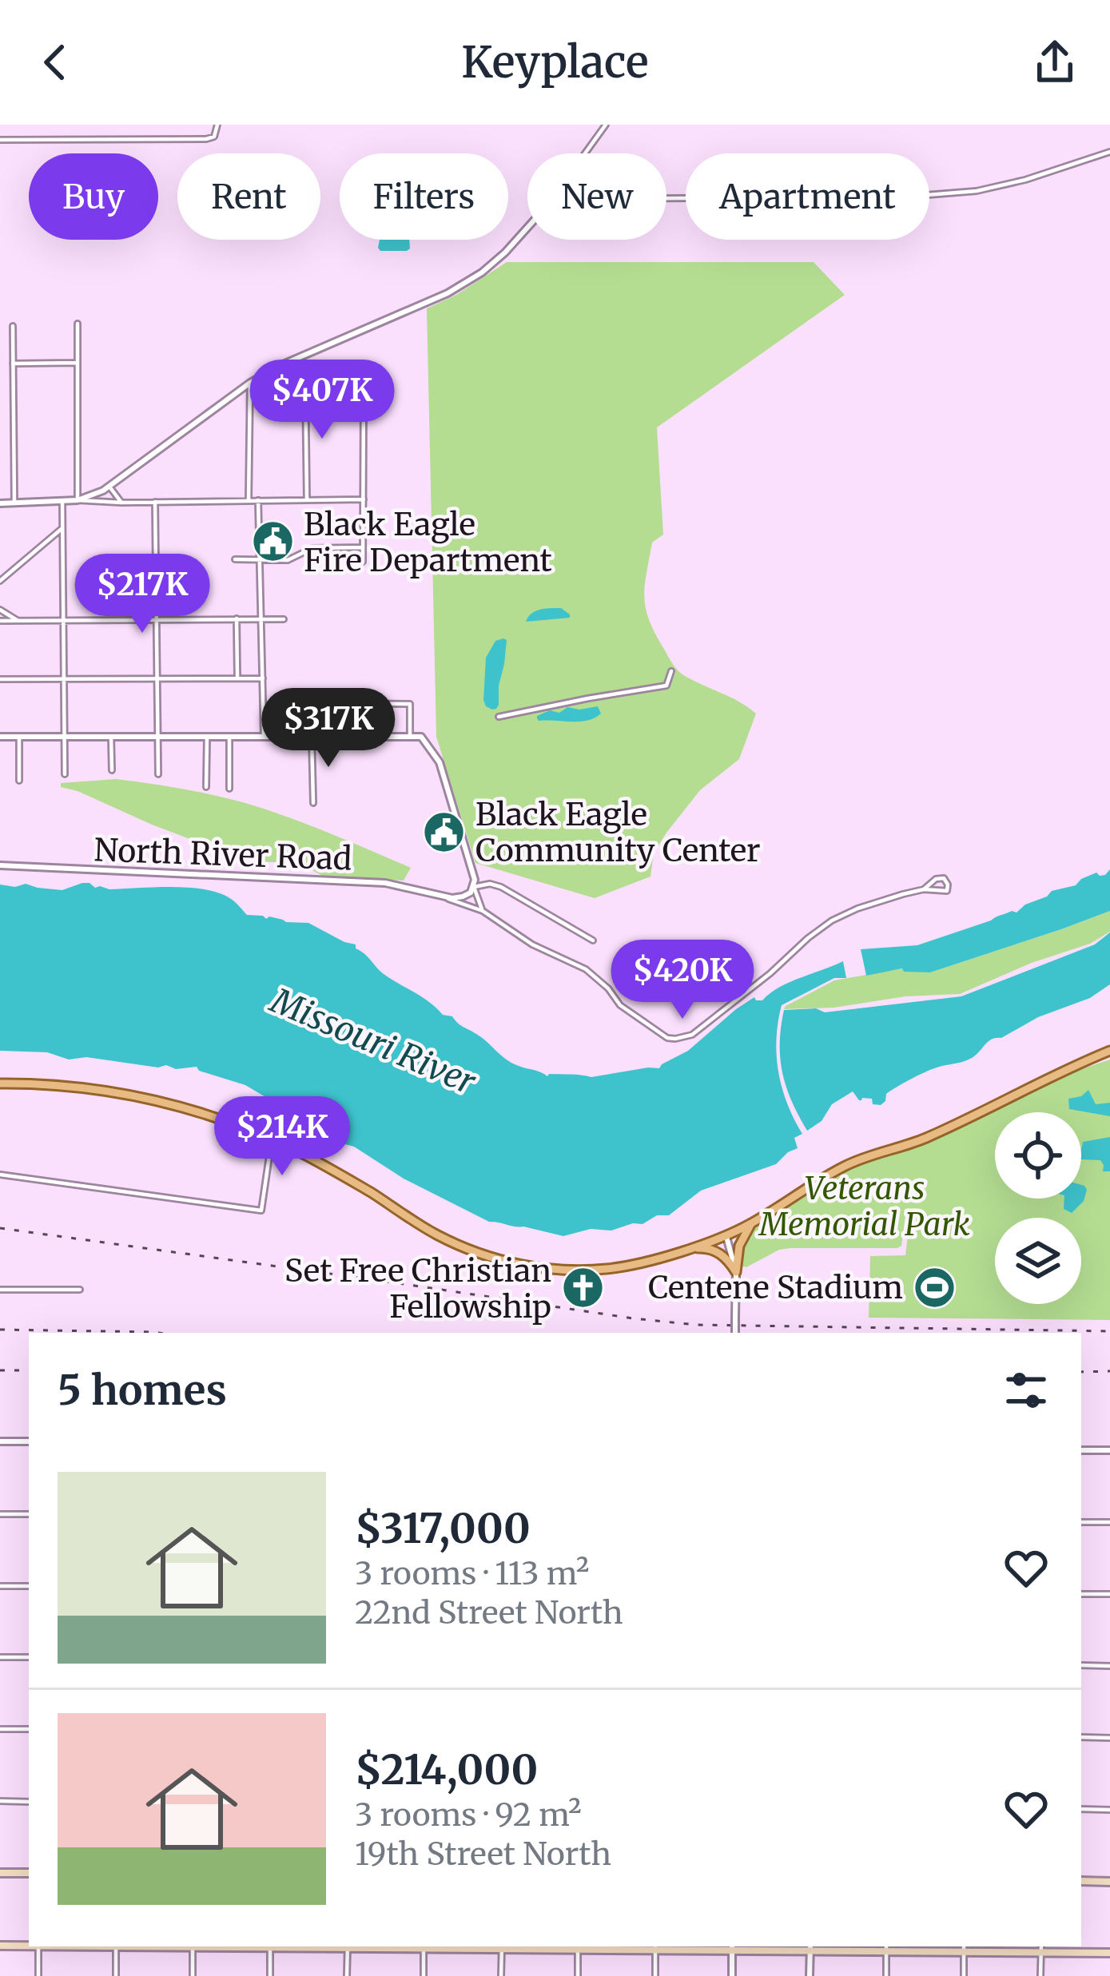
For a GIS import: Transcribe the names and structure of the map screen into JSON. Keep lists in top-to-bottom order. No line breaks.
{"streets":{"street":["North River Road"]},"water":["Missouri River"],"parks":["Veterans Memorial Park"],"places":{"public building":["Black Eagle Fire Department","Black Eagle Community Center"],"sports":["Centene Stadium"],"church":["Set Free Christian Fellowship"]},"page":{"header":"Keyplace","chip":["Buy","Rent","Filters","New","Apartment"],"price":["$407K","$217K","$317K","$420K","$214K"],"heading":"5 homes","list":[{"name":"$317,000","note":"3 rooms · 113 m² · 22nd Street North"},{"name":"$214,000","note":"3 rooms · 92 m² · 19th Street North"}]}}
